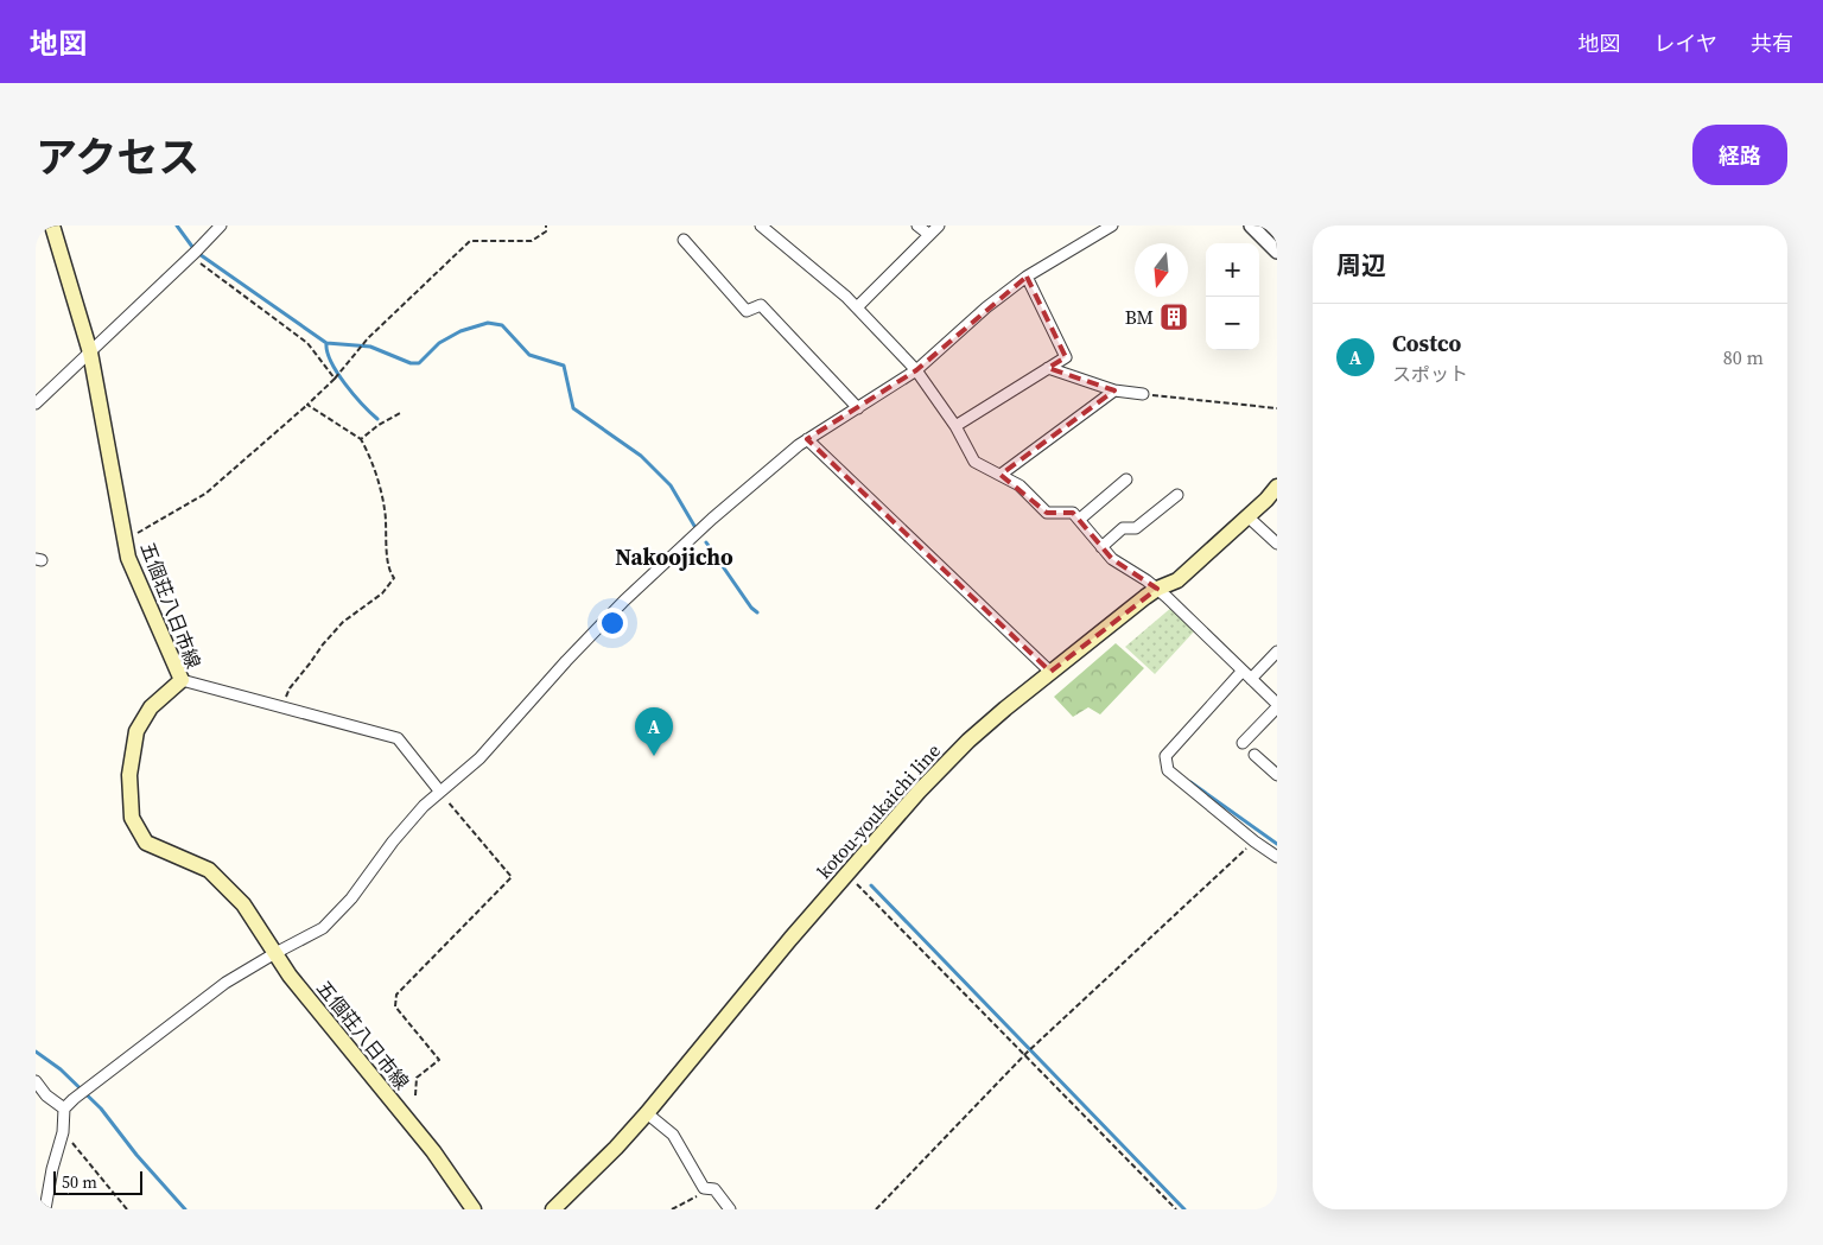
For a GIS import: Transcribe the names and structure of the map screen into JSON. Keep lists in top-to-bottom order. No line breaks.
{"streets":{"main road":["五個荘八日市線","kotou-youkaichi line"]},"districts":["Nakoojicho"],"places":{"building":["BM"]},"scale_bar":"50 m","north":"bottom","page":{"header":"地図","nav":["地図","レイヤ","共有"],"title":"アクセス","buttons":"経路","heading":"周辺","map_buttons":["+","−"],"list":[{"mark":"A","name":"Costco","note":"スポット","value":"80 m"}],"pins":"A","scale":"50 m"}}
